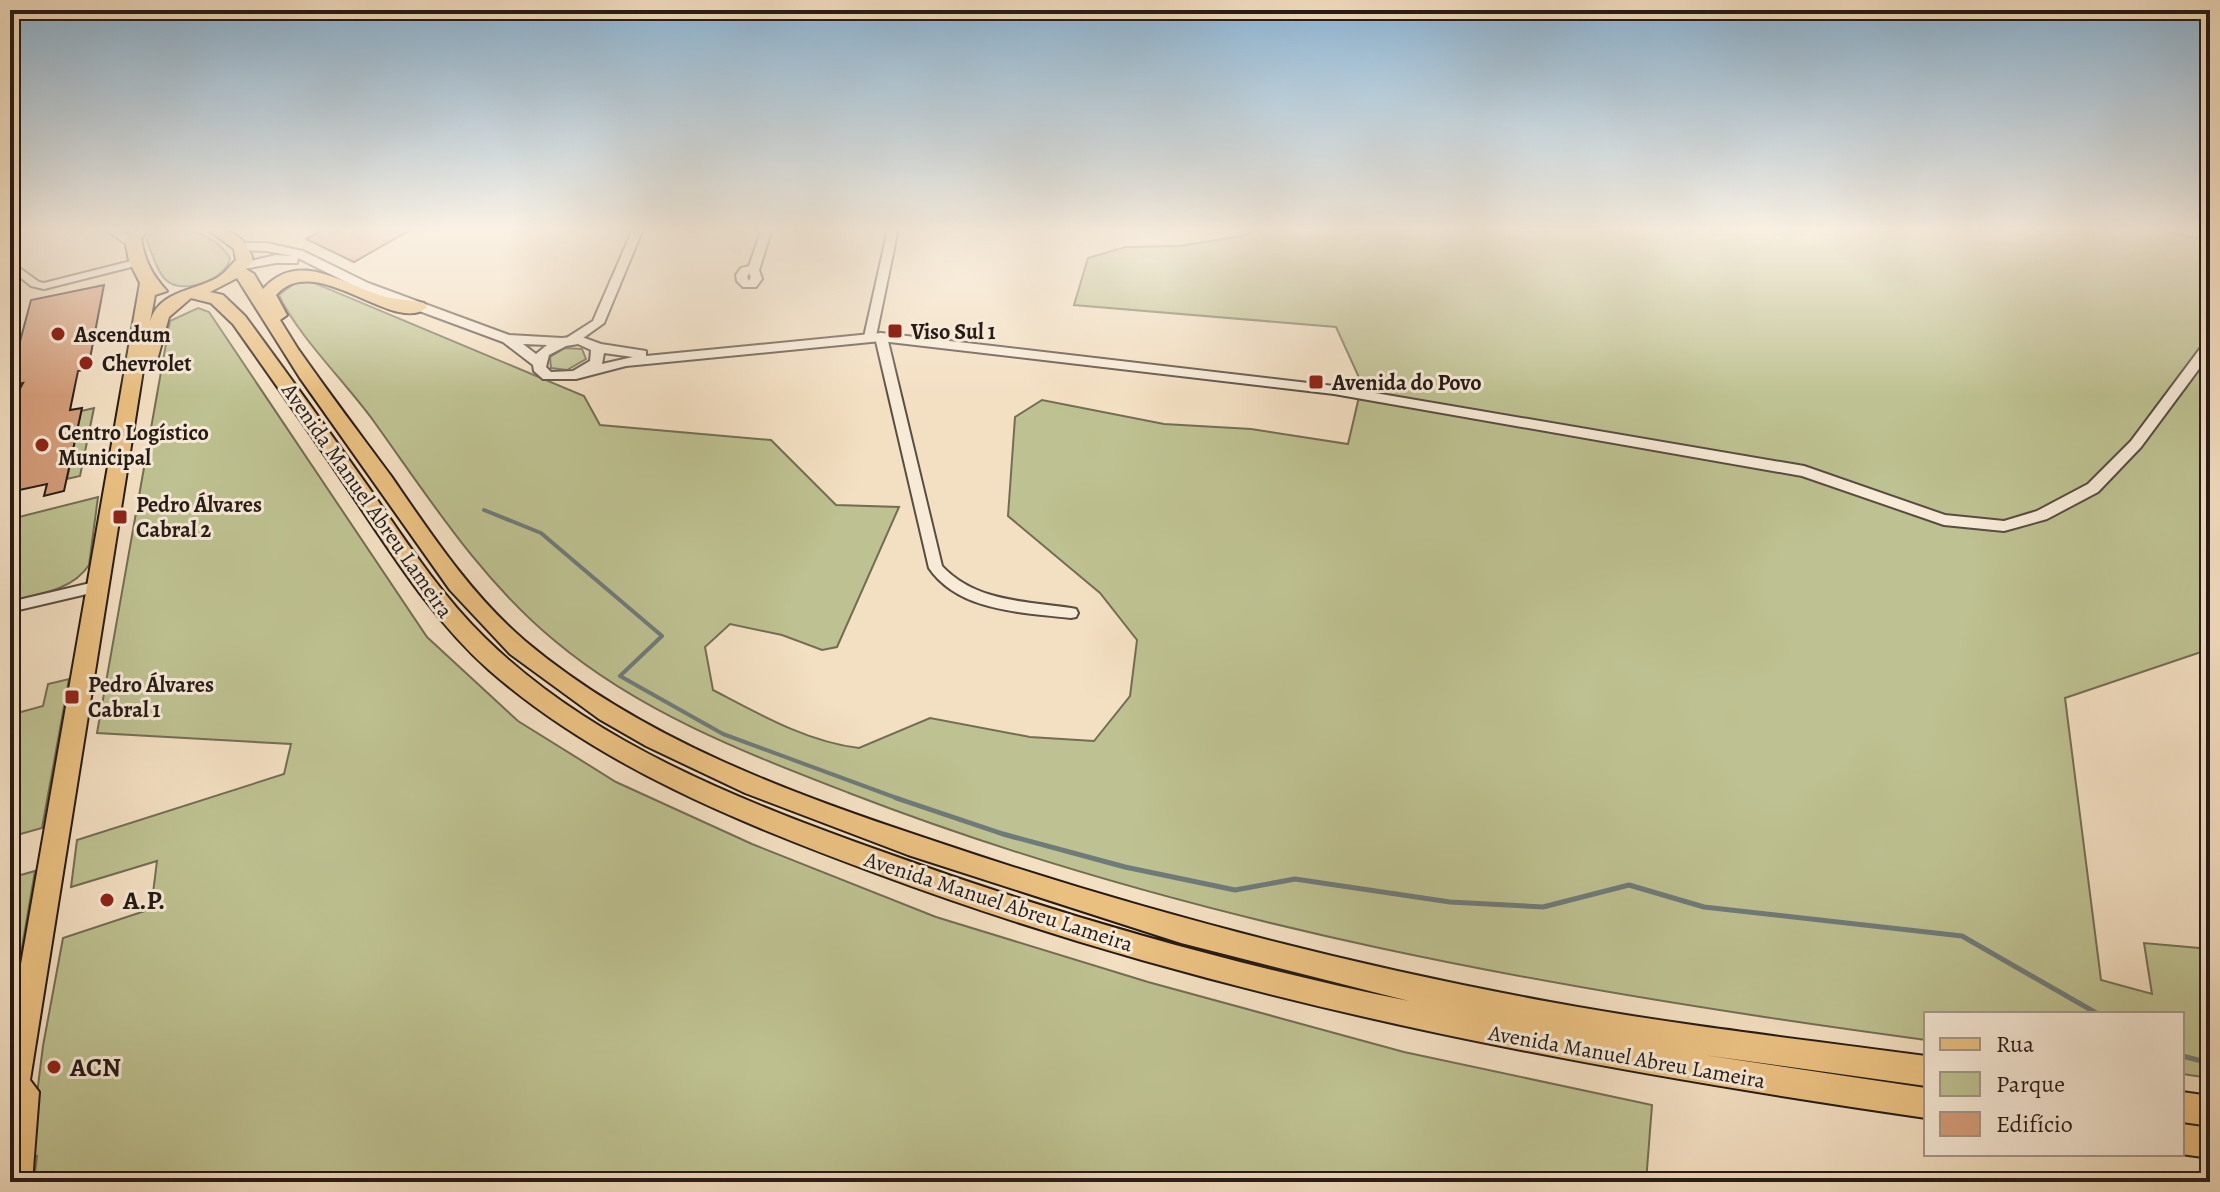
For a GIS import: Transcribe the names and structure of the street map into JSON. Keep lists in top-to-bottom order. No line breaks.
{"streets":{"main road":["Avenida Manuel Abreu Lameira"]},"places":{"transit":["Viso Sul 1","Avenida do Povo","Pedro Álvares Cabral 2","Pedro Álvares Cabral 1"],"other":["Ascendum","Chevrolet","Centro Logístico Municipal","A.P.","ACN"]},"legend":["Rua","Parque","Edifício"]}
